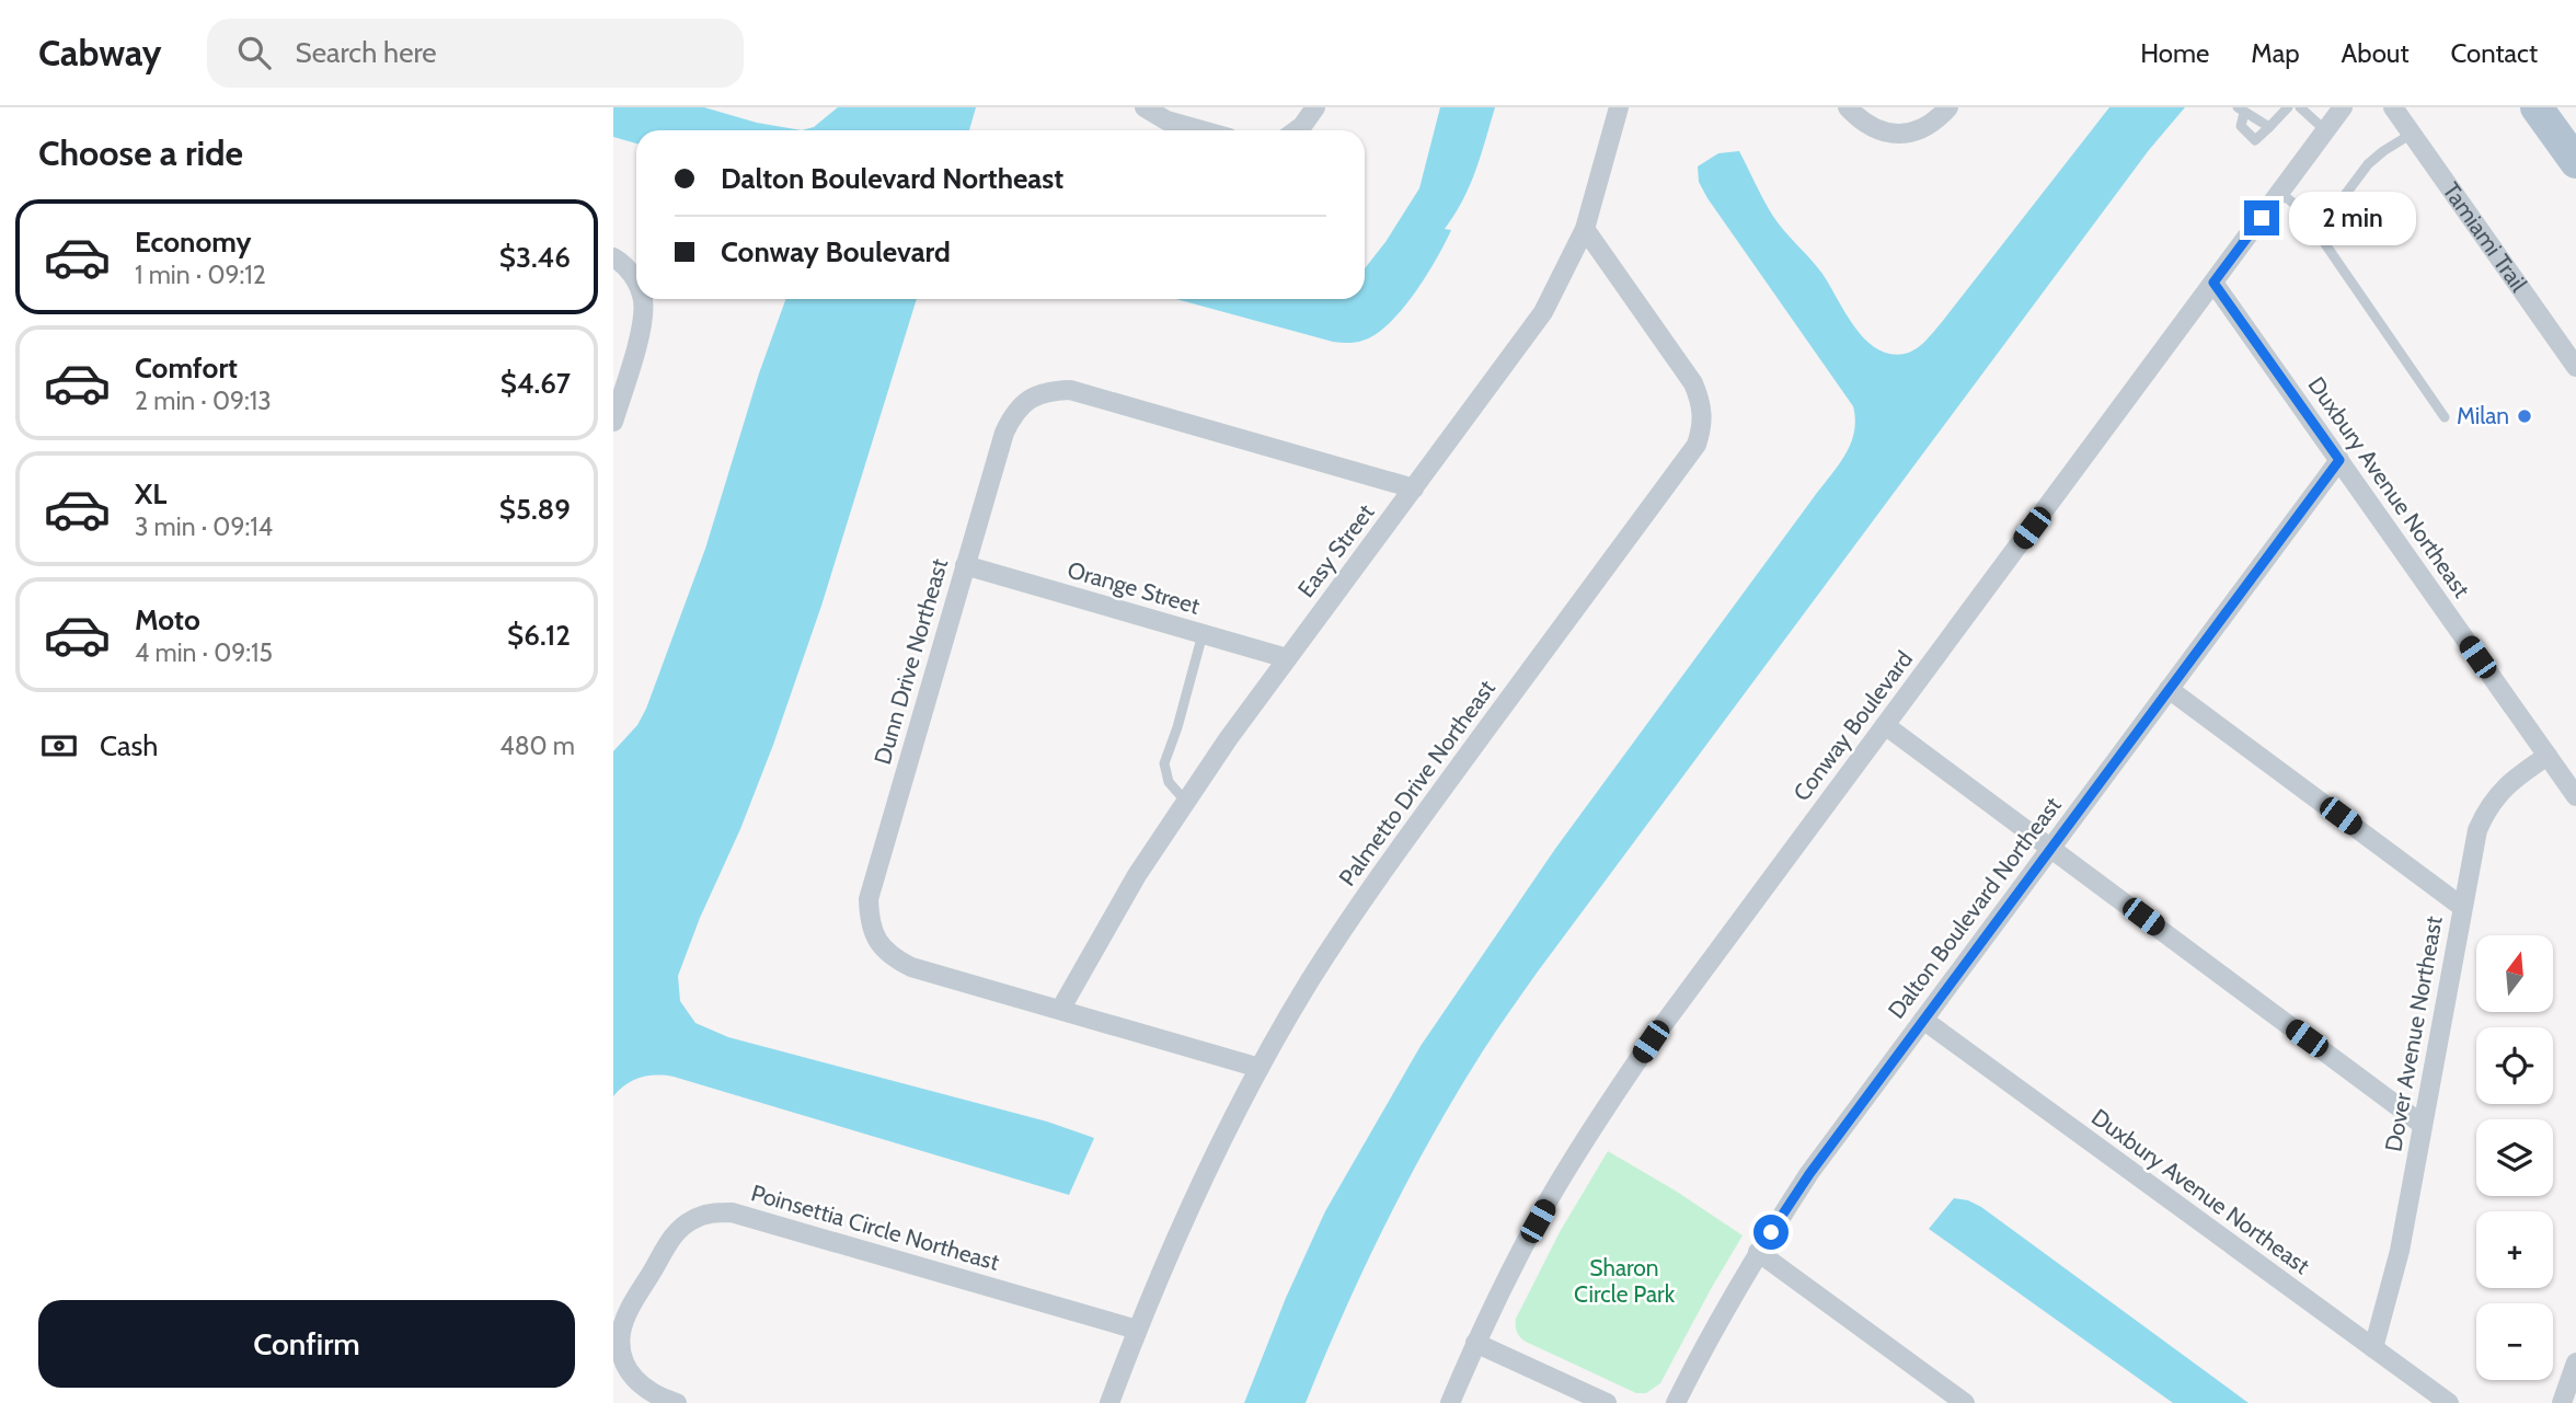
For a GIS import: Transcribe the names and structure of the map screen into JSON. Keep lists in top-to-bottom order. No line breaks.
{"streets":{"street":["Tamiami Trail","Duxbury Avenue Northeast","Easy Street","Orange Street","Dunn Drive Northeast","Conway Boulevard","Palmetto Drive Northeast","Dalton Boulevard Northeast","Dover Avenue Northeast","Poinsettia Circle Northeast"]},"crossings":[["Duxbury Avenue Northeast","Conway Boulevard"],["Duxbury Avenue Northeast","Dalton Boulevard Northeast"],["Duxbury Avenue Northeast","Dover Avenue Northeast"],["Easy Street","Orange Street"],["Easy Street","Dunn Drive Northeast"],["Easy Street","Palmetto Drive Northeast"],["Orange Street","Dunn Drive Northeast"],["Dunn Drive Northeast","Palmetto Drive Northeast"],["Palmetto Drive Northeast","Poinsettia Circle Northeast"]],"parks":["Sharon Circle Park"],"places":["Milan"],"north":"top","page":{"header":"Cabway","search":"Search here","nav":["Home","Map","About","Contact"],"heading":"Choose a ride","banner":["Dalton Boulevard Northeast","Conway Boulevard"],"bubble":"2 min","list":[{"name":"Economy","note":"1 min · 09:12","value":"$3.46"},{"name":"Comfort","note":"2 min · 09:13","value":"$4.67"},{"name":"XL","note":"3 min · 09:14","value":"$5.89"},{"name":"Moto","note":"4 min · 09:15","value":"$6.12"}],"pay":["Cash","480 m"],"map_buttons":["+","−"],"buttons":"Confirm"}}
